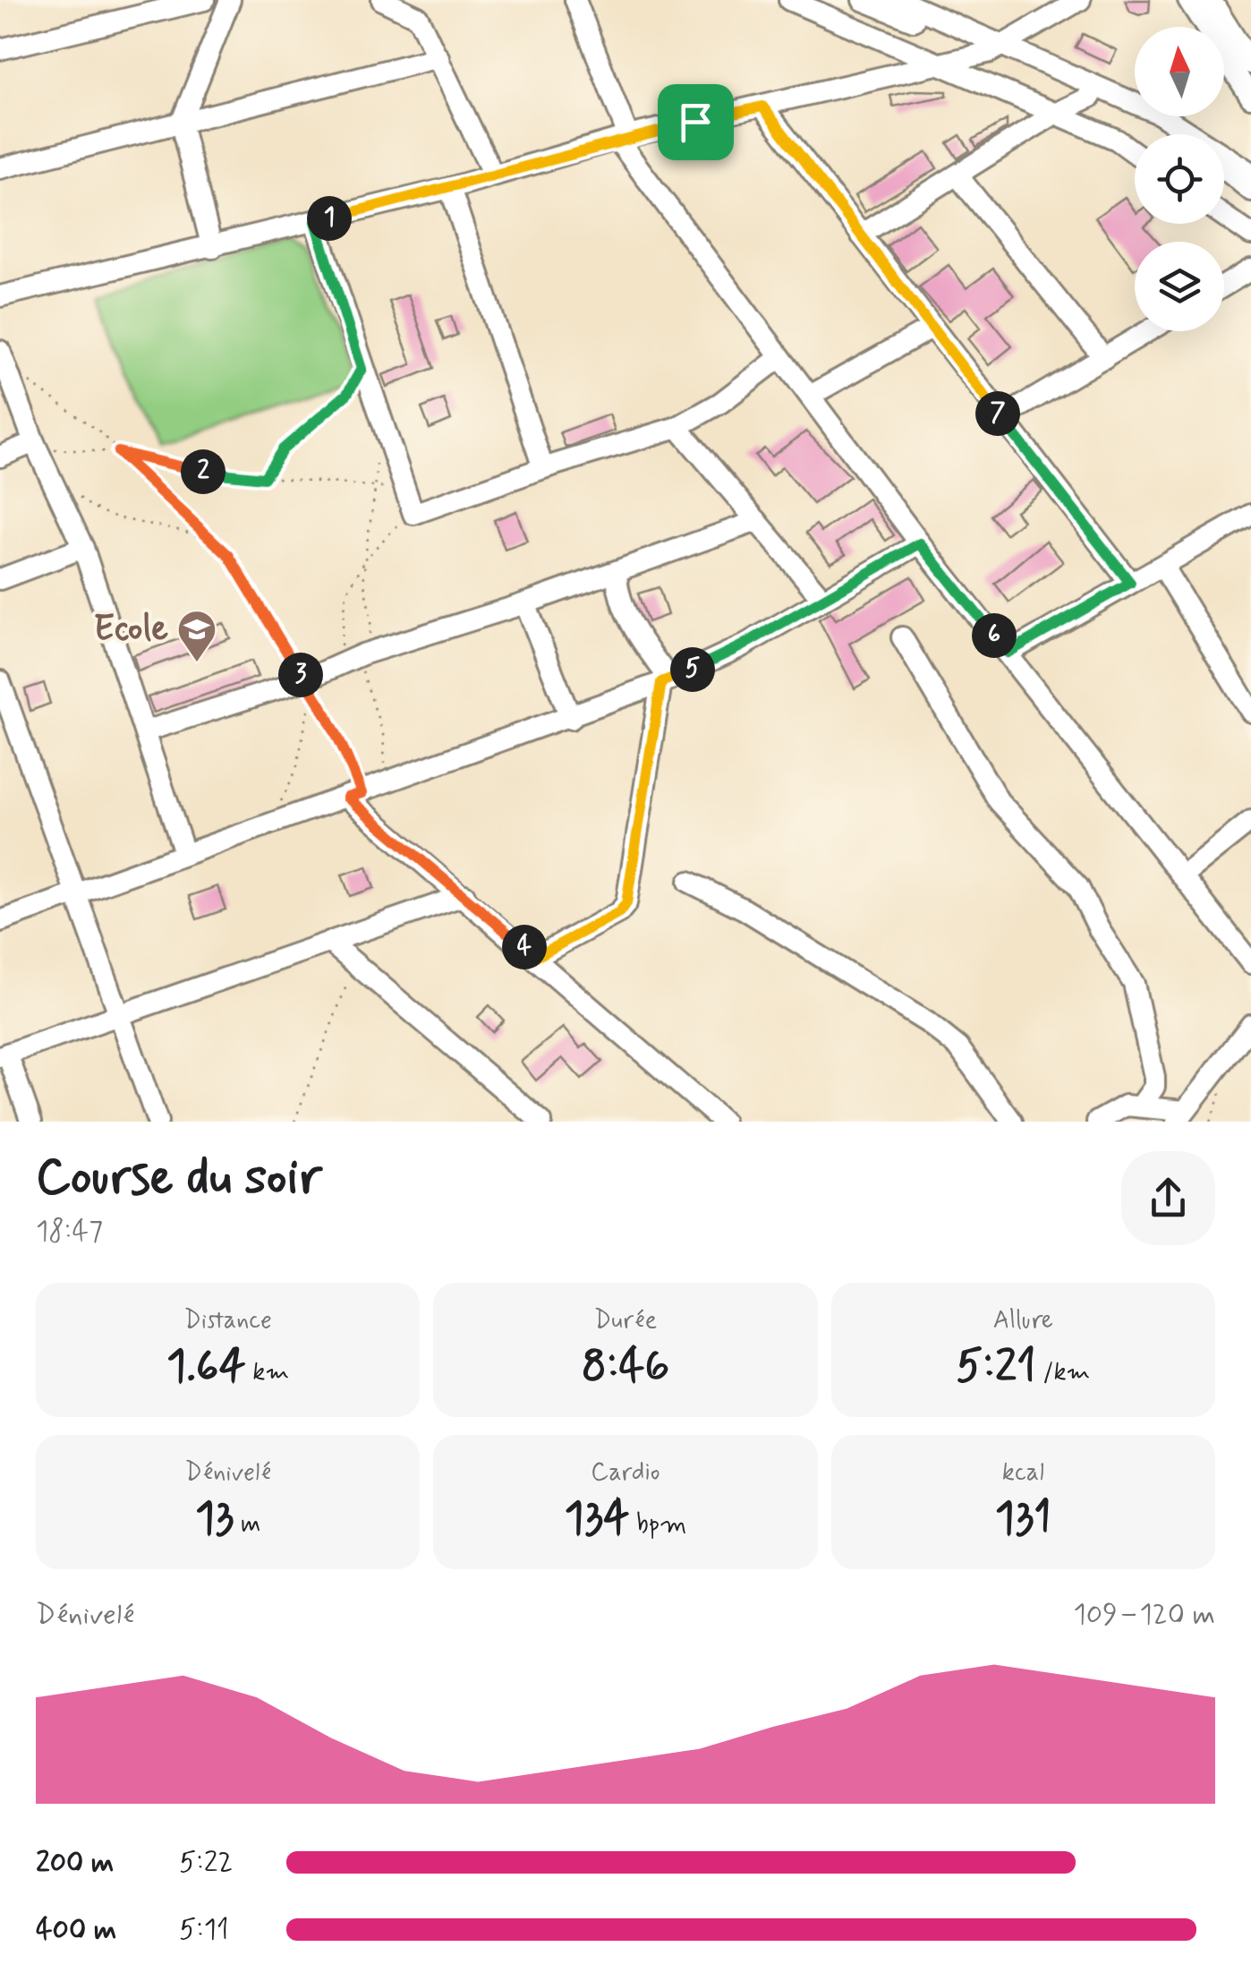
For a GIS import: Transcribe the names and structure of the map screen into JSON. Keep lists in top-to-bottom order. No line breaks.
{"places":{"school or university":["Ecole"]},"north":"top","page":{"pins":["1","7","2","6","5","3","4"],"heading":["Course du soir","18:47"],"stats":[["Distance","1.64 km"],["Durée","8:46"],["Allure","5:21 /km"],["Dénivelé","13 m"],["Cardio","134 bpm"],["kcal","131"]],"chart":["Dénivelé","109–120 m"],"list":[{"name":"200 m","note":"5:22"},{"name":"400 m","note":"5:11"}]}}
